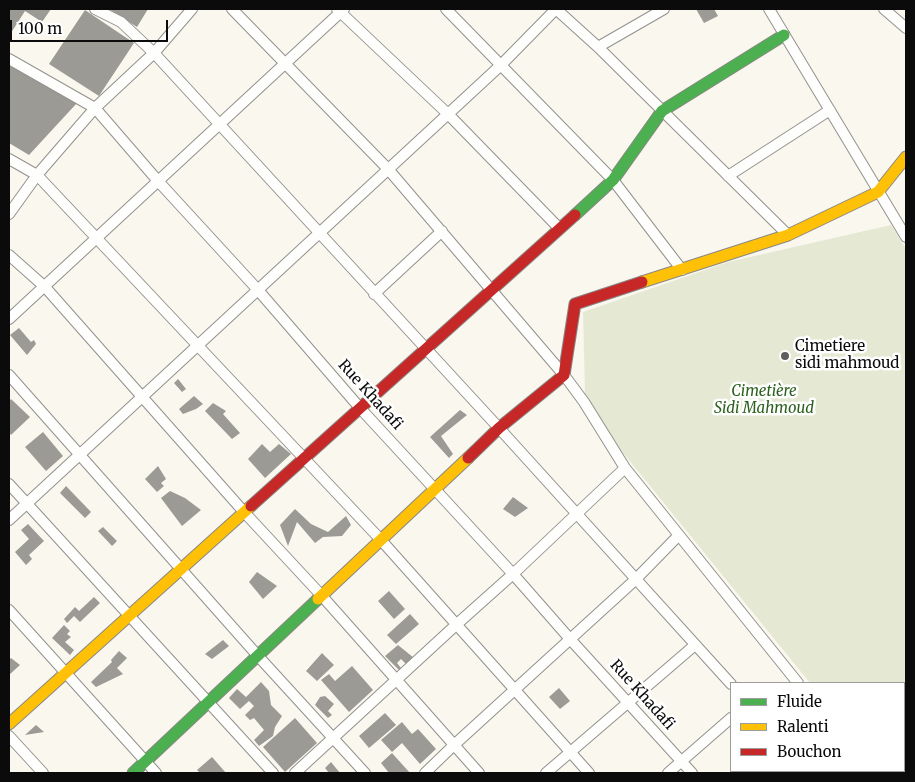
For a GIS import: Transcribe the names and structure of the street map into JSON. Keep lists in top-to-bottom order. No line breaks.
{"streets":{"street":["Rue Khadafi"]},"parks":["Cimetière Sidi Mahmoud"],"places":["Cimetiere sidi mahmoud"],"legend":["Fluide","Ralenti","Bouchon"],"scale_bar":"100 m"}
